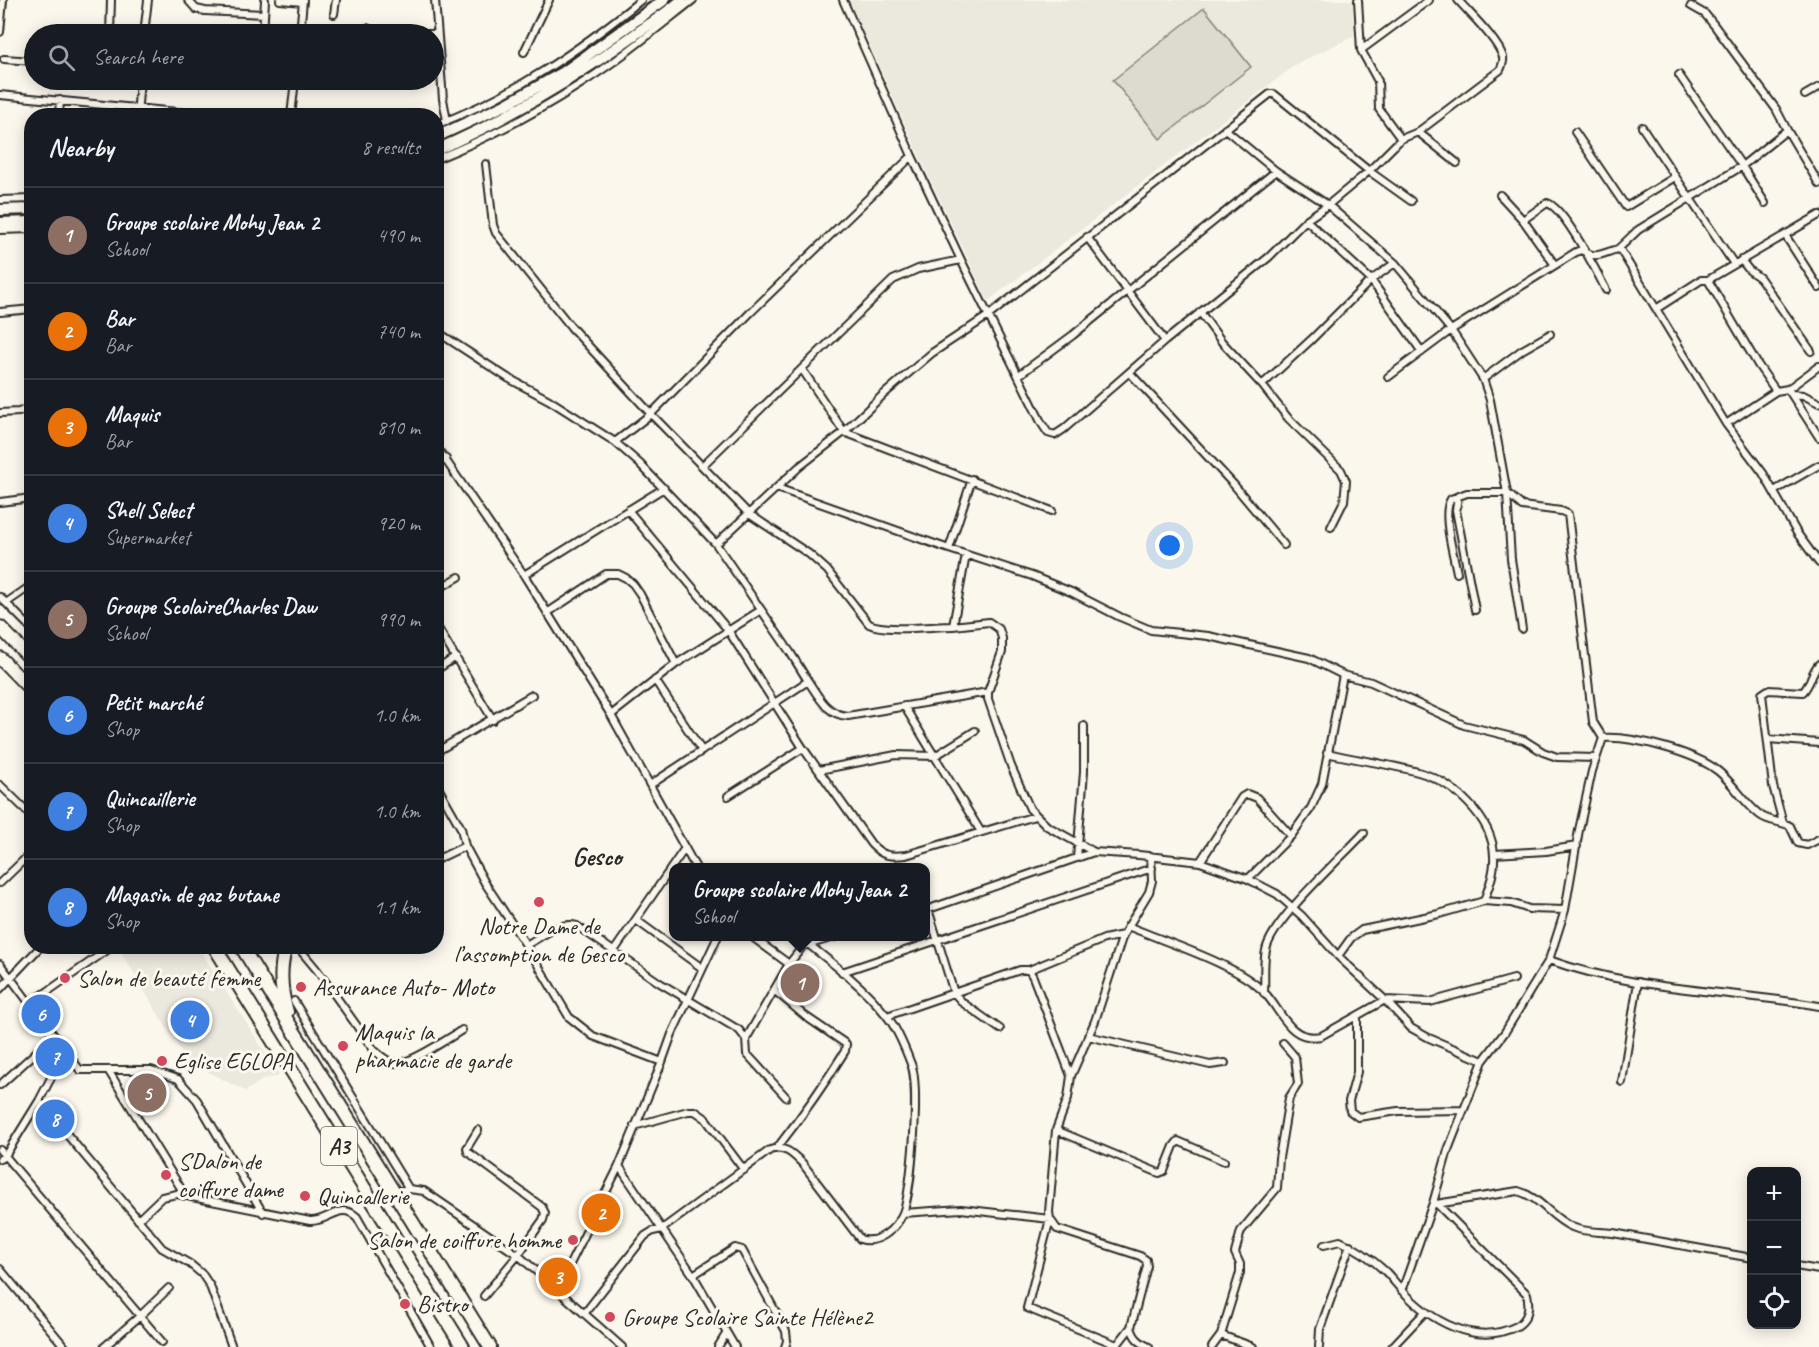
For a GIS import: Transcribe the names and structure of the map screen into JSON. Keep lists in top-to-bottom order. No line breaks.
{"streets":{"highway":["A3"]},"districts":["Gesco"],"places":["Notre Dame de l’assomption de Gesco","Salon de beauté femme","Assurance Auto- Moto","Maquis la pharmacie de garde","Eglise EGLOPA","SDalon de coiffure dame","Quincallerie","Salon de coiffure homme","Bistro","Groupe Scolaire Sainte Hélène2"],"page":{"search":"Search here","heading":["Nearby","8 results"],"list":[{"mark":"1","name":"Groupe scolaire Mohy Jean 2","note":"School","value":"490 m"},{"mark":"2","name":"Bar","note":"Bar","value":"740 m"},{"mark":"3","name":"Maquis","note":"Bar","value":"810 m"},{"mark":"4","name":"Shell Select","note":"Supermarket","value":"920 m"},{"mark":"5","name":"Groupe ScolaireCharles Daw","note":"School","value":"990 m"},{"mark":"6","name":"Petit marché","note":"Shop","value":"1.0 km"},{"mark":"7","name":"Quincaillerie","note":"Shop","value":"1.0 km"},{"mark":"8","name":"Magasin de gaz butane","note":"Shop","value":"1.1 km"}],"popup":["Groupe scolaire Mohy Jean 2","School"],"pins":["1","6","4","7","5","8","2","3"],"map_buttons":["+","−"]}}
